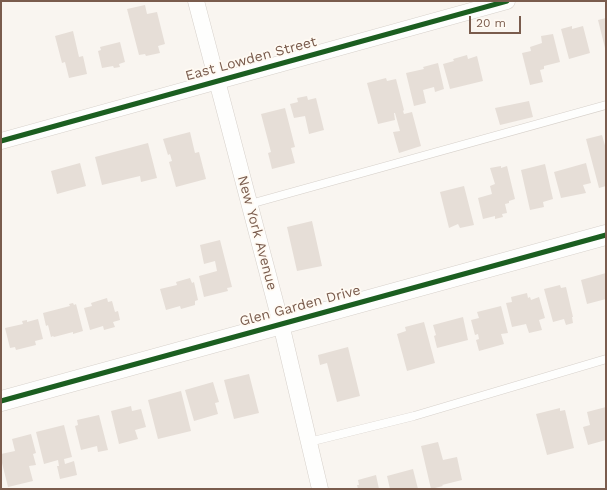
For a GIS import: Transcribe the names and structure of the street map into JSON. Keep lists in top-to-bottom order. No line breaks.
{"streets":{"street":["East Lowden Street","New York Avenue","Glen Garden Drive"]},"crossings":[["East Lowden Street","New York Avenue"],["New York Avenue","Glen Garden Drive"]],"scale_bar":"20 m"}
